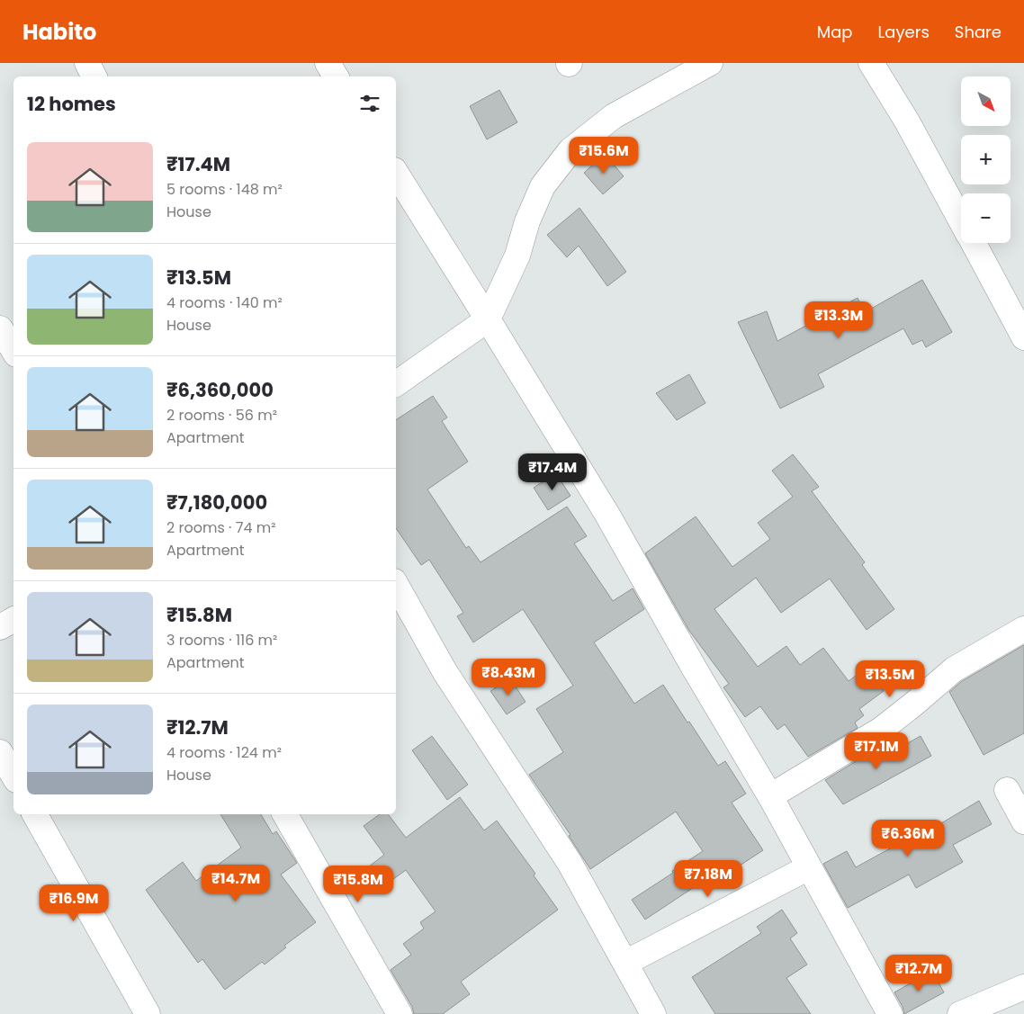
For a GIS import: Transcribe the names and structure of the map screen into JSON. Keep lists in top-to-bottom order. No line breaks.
{"north":"bottom right","page":{"header":"Habito","nav":["Map","Layers","Share"],"map_buttons":["+","−"],"heading":"12 homes","list":[{"name":"₹17.4M","note":"5 rooms · 148 m² · House"},{"name":"₹13.5M","note":"4 rooms · 140 m² · House"},{"name":"₹6,360,000","note":"2 rooms · 56 m² · Apartment"},{"name":"₹7,180,000","note":"2 rooms · 74 m² · Apartment"},{"name":"₹15.8M","note":"3 rooms · 116 m² · Apartment"},{"name":"₹12.7M","note":"4 rooms · 124 m² · House"}],"price":["₹15.6M","₹13.3M","₹17.4M","₹8.43M","₹13.5M","₹17.1M","₹6.36M","₹7.18M","₹14.7M","₹15.8M","₹16.9M","₹12.7M"]}}
